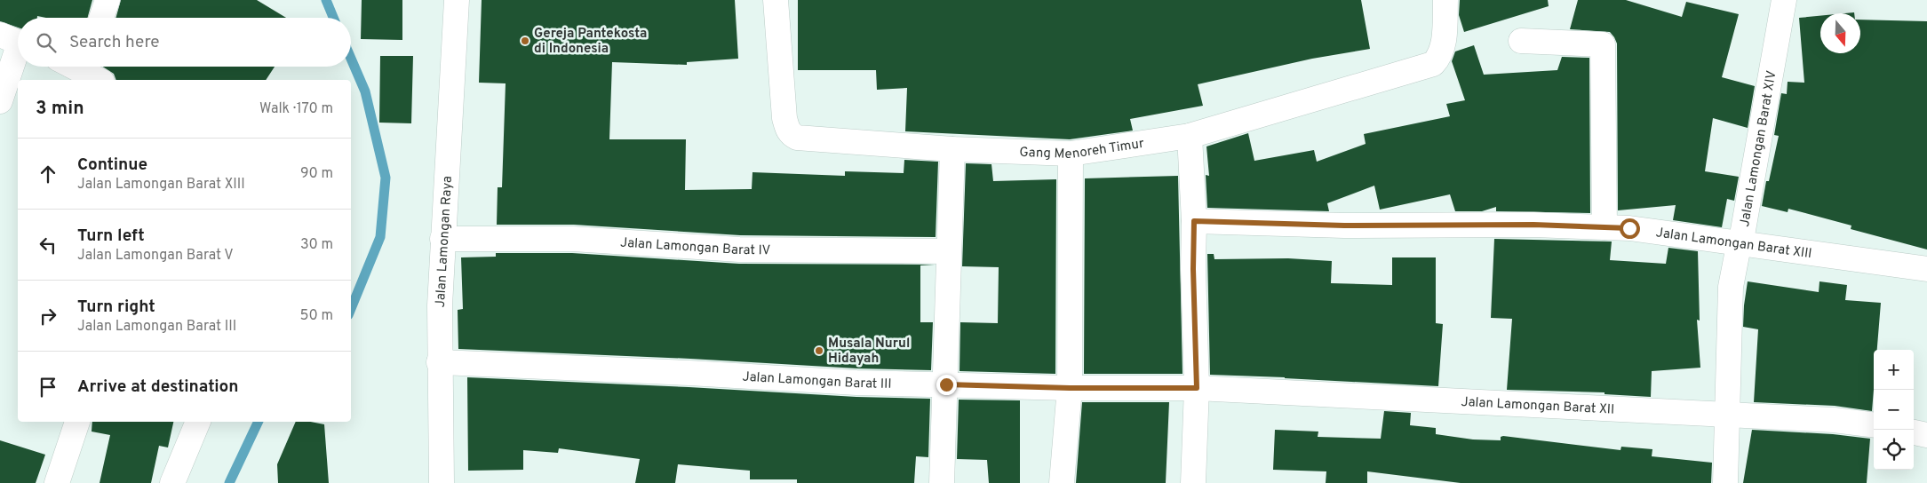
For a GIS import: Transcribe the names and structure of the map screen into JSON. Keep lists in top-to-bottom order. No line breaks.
{"streets":{"street":["Gang Menoreh Timur","Jalan Lamongan Barat XIV","Jalan Lamongan Raya","Jalan Lamongan Barat XIII","Jalan Lamongan Barat IV","Jalan Lamongan Barat III","Jalan Lamongan Barat XII"]},"crossings":[["Jalan Lamongan Barat XIV","Jalan Lamongan Barat XIII"],["Jalan Lamongan Barat XIV","Jalan Lamongan Barat XII"],["Jalan Lamongan Raya","Jalan Lamongan Barat IV"],["Jalan Lamongan Raya","Jalan Lamongan Barat III"],["Jalan Lamongan Barat III","Jalan Lamongan Barat XII"]],"places":["Gereja Pantekosta di Indonesia","Musala Nurul Hidayah"],"north":"bottom","page":{"search":"Search here","heading":["3 min","Walk · 170 m"],"list":[["Continue","Jalan Lamongan Barat XIII","90 m"],["Turn left","Jalan Lamongan Barat V","30 m"],["Turn right","Jalan Lamongan Barat III","50 m"],"Arrive at destination"],"map_buttons":["+","−"]}}
